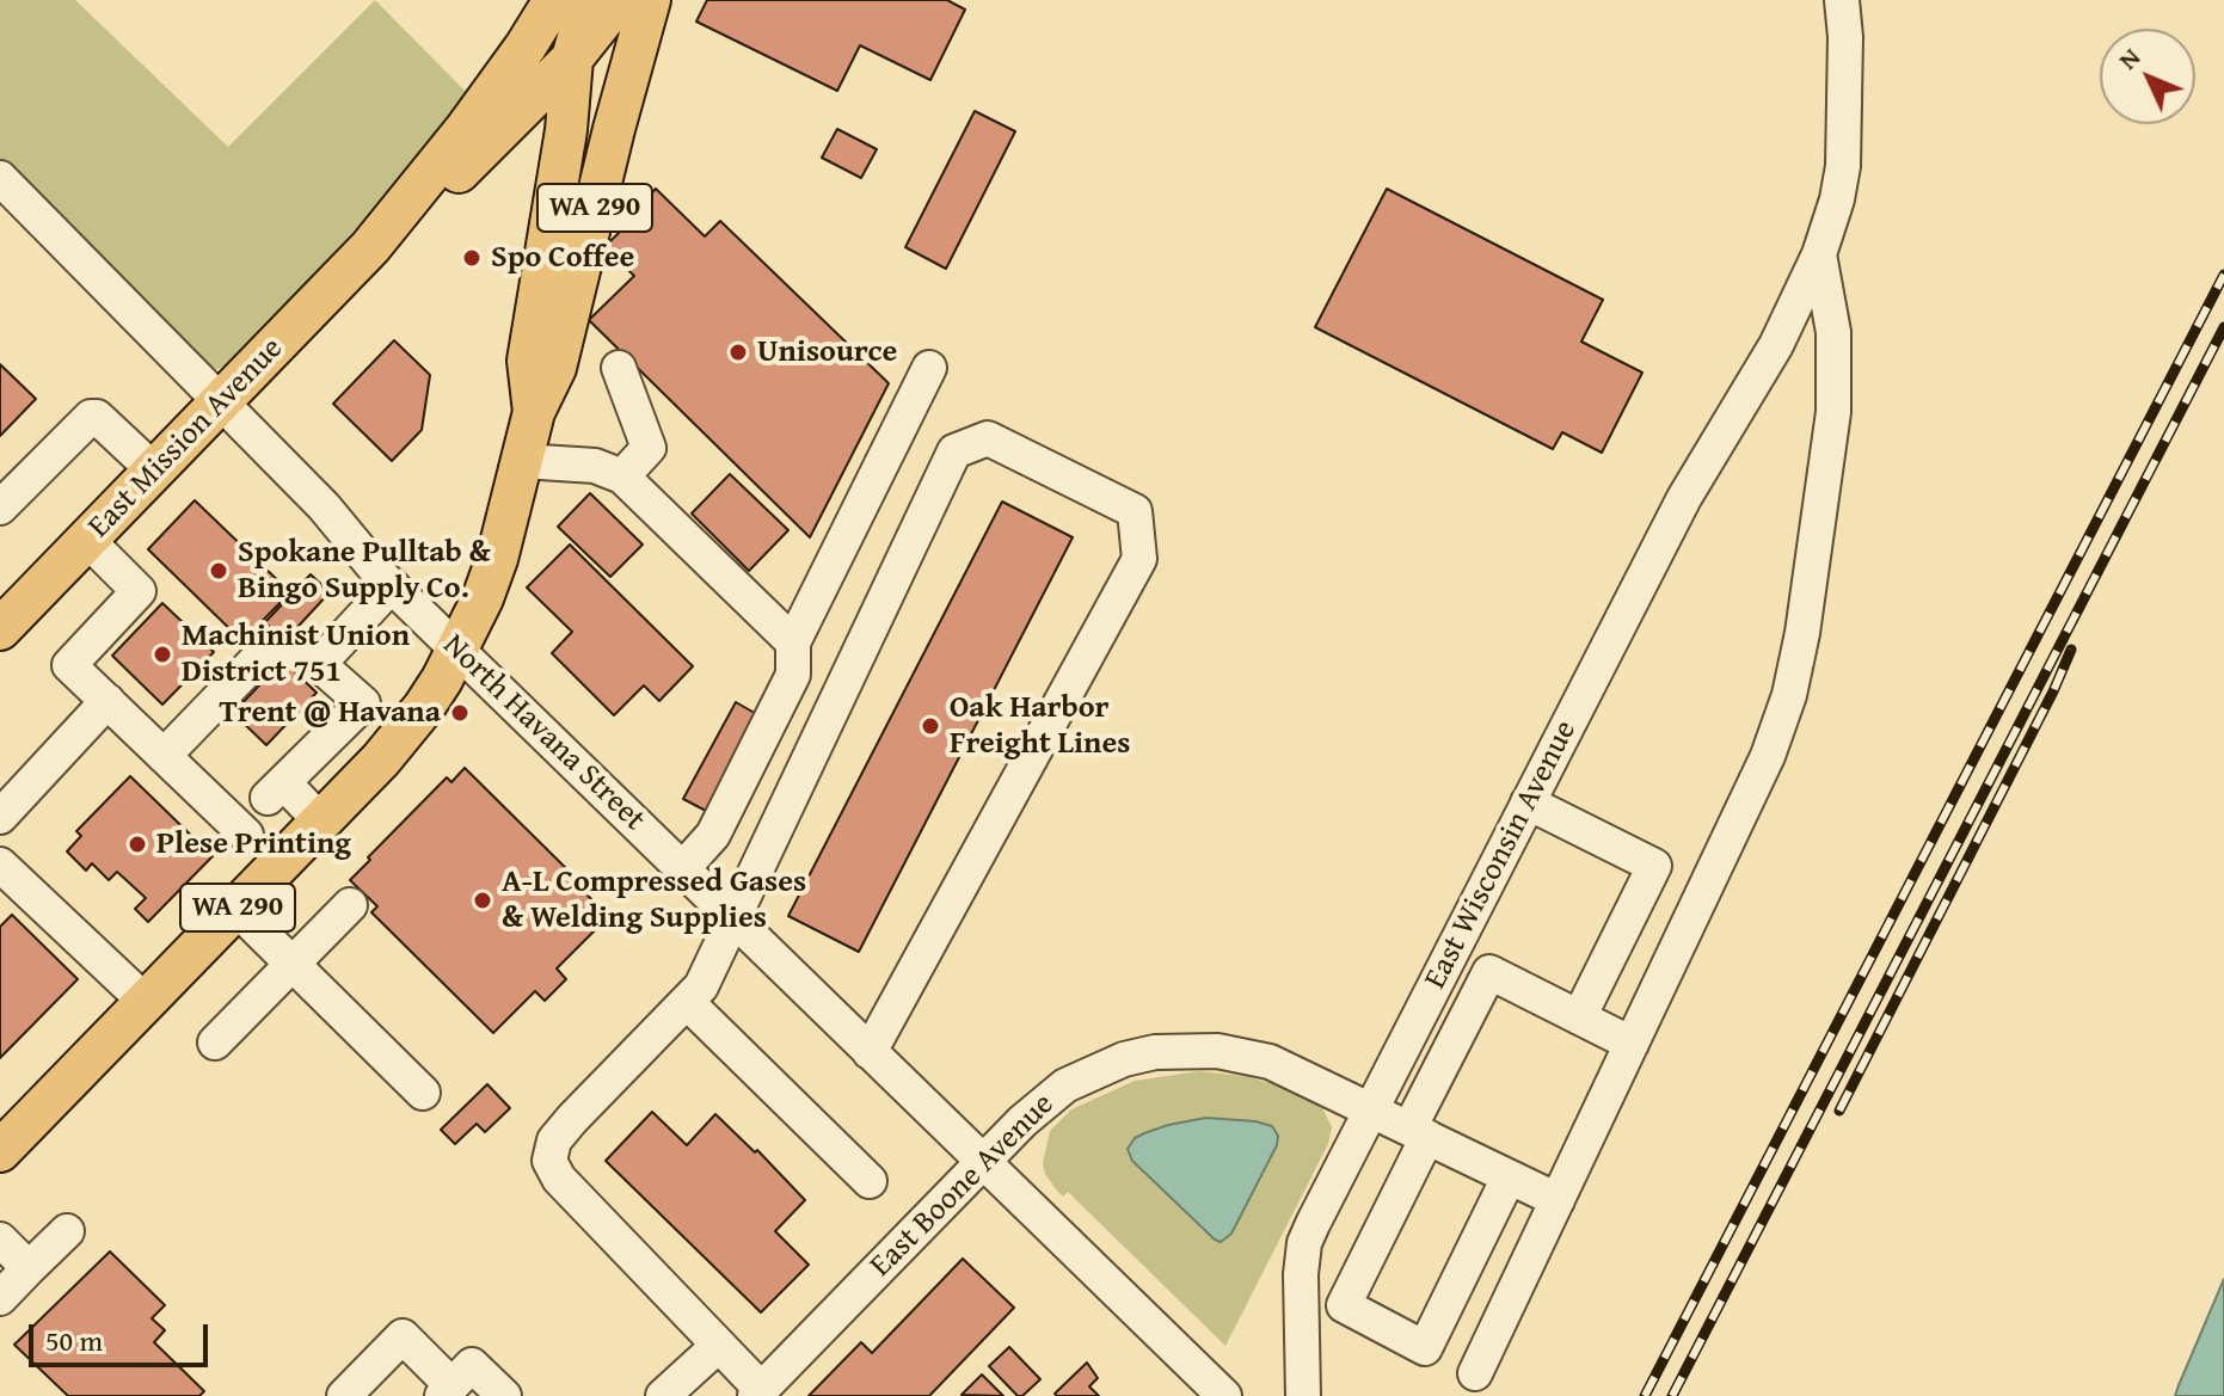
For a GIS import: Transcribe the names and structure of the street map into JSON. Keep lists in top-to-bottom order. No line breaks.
{"streets":{"main road":["WA 290","East Mission Avenue"],"street":["North Havana Street","East Wisconsin Avenue","East Boone Avenue"]},"crossings":[["WA 290","East Mission Avenue"],["WA 290","North Havana Street"],["East Mission Avenue","North Havana Street"],["North Havana Street","East Boone Avenue"],["East Wisconsin Avenue","East Boone Avenue"]],"places":["Spo Coffee","Unisource","Spokane Pulltab & Bingo Supply Co.","Machinist Union District 751","Trent @ Havana","Oak Harbor Freight Lines","Plese Printing","A-L Compressed Gases & Welding Supplies"],"scale_bar":"50 m","north":"top left"}
